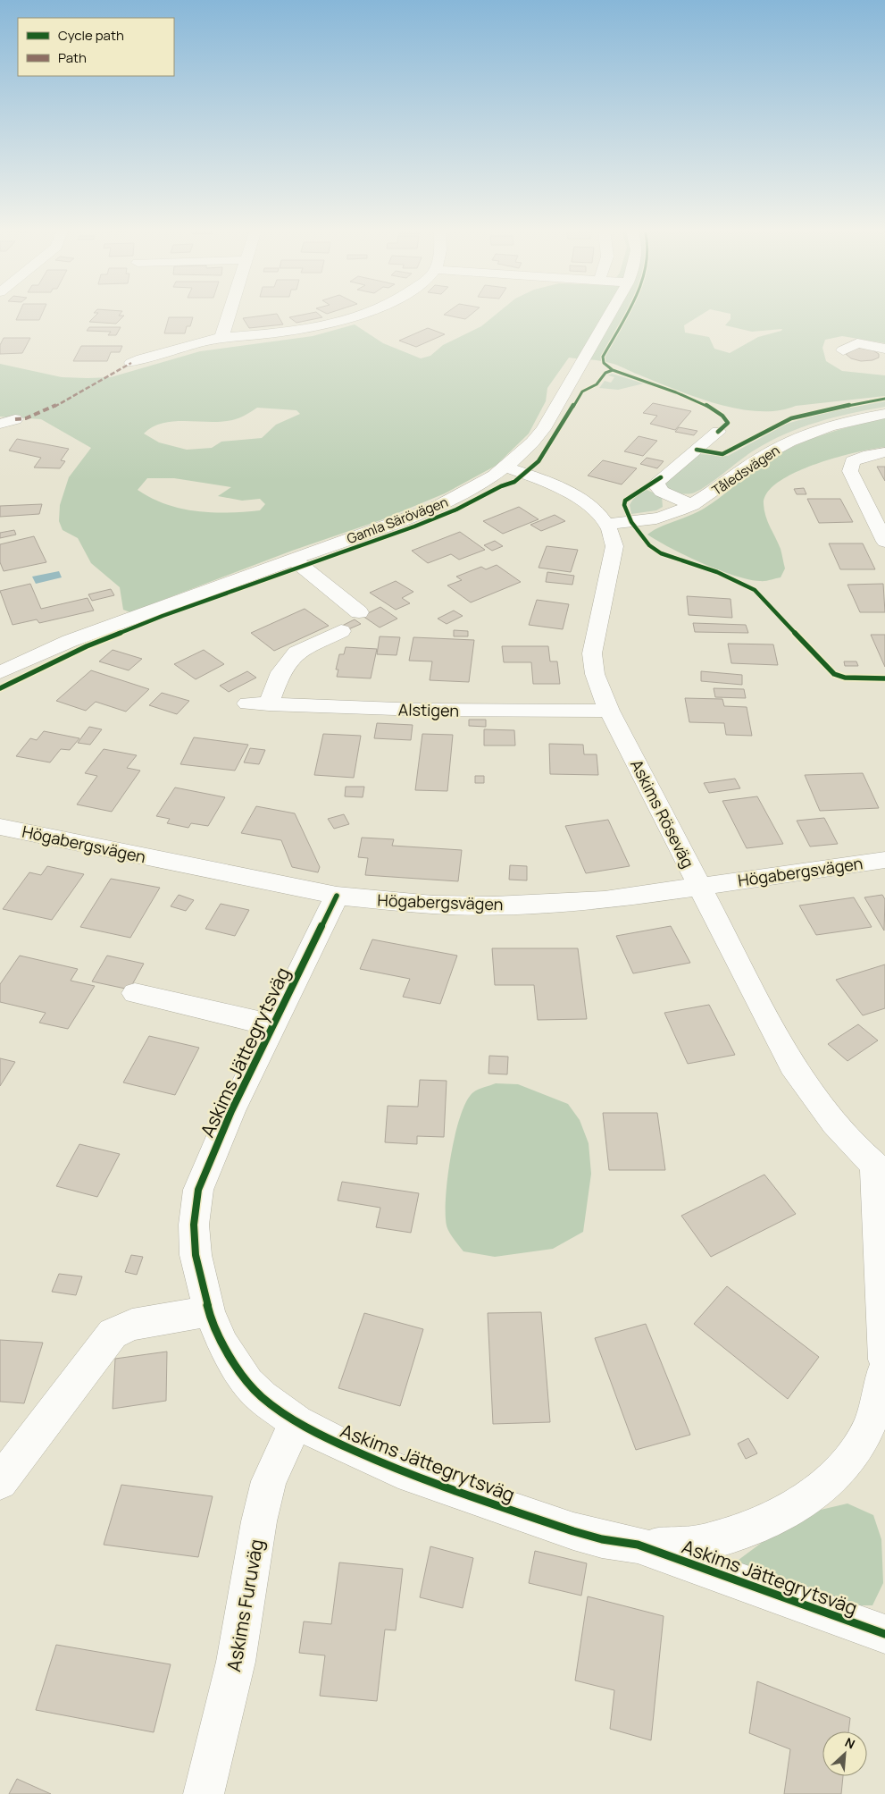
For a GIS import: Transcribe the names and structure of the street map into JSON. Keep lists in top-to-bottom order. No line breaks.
{"streets":{"street":["Tåledsvägen","Gamla Särövägen","Alstigen","Askims Röseväg","Högabergsvägen","Askims Jättegrytsväg","Askims Furuväg"]},"crossings":[["Tåledsvägen","Askims Röseväg"],["Gamla Särövägen","Askims Röseväg"],["Alstigen","Askims Röseväg"],["Askims Röseväg","Högabergsvägen"],["Högabergsvägen","Askims Jättegrytsväg"],["Askims Jättegrytsväg","Askims Furuväg"]],"legend":["Cycle path","Path"],"north":"top right"}
